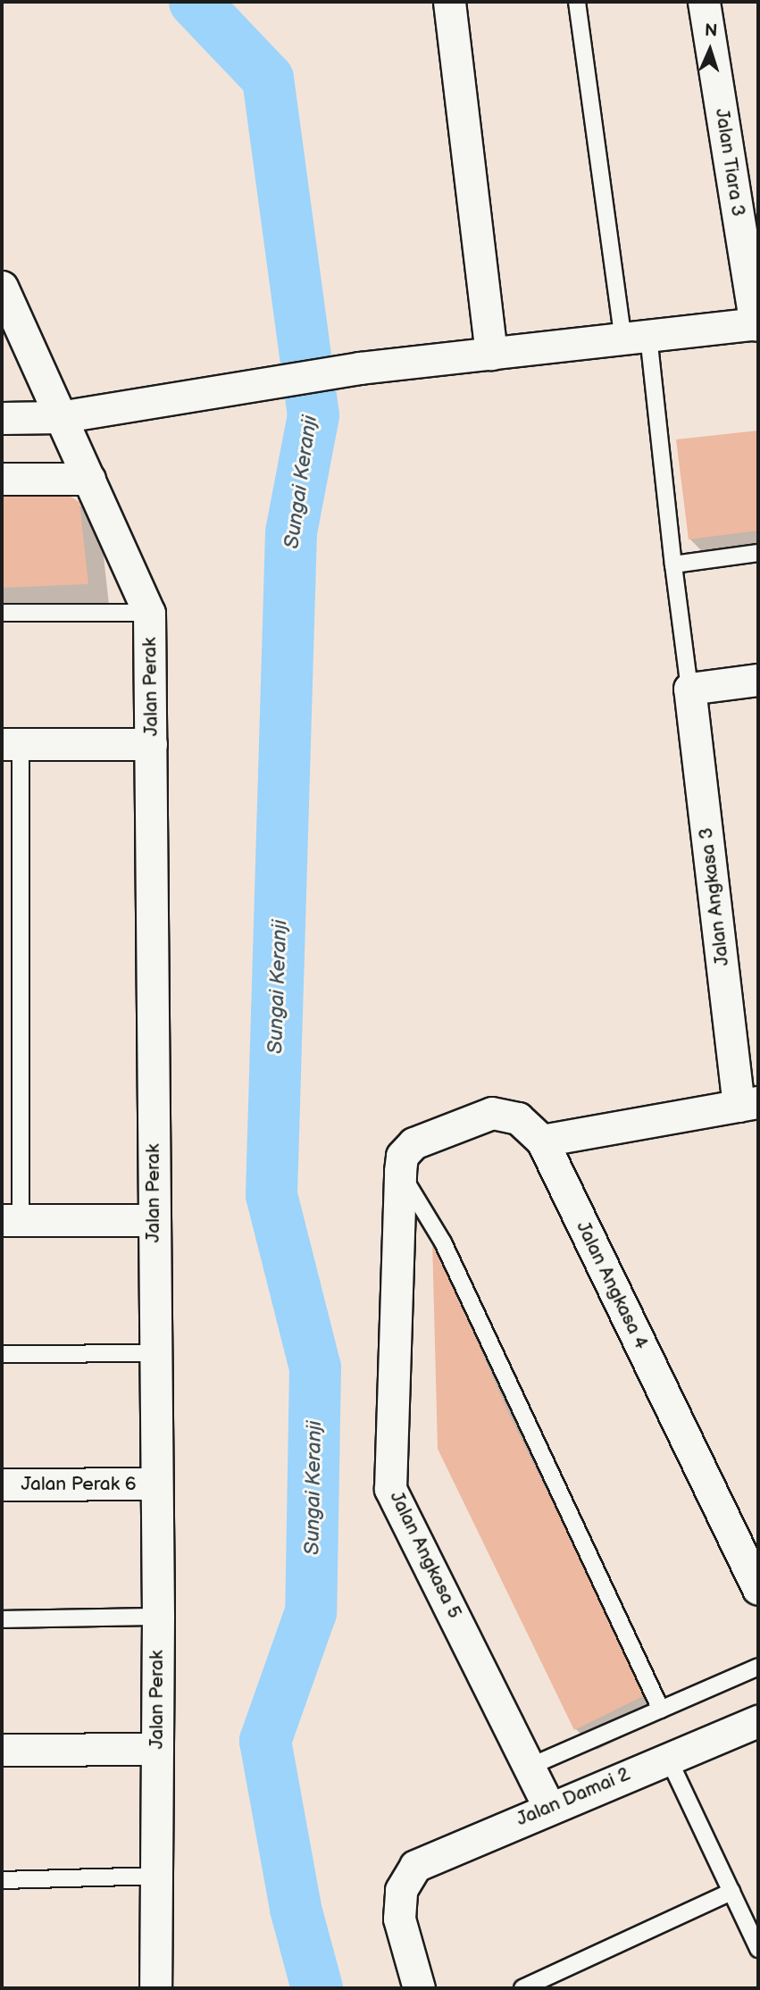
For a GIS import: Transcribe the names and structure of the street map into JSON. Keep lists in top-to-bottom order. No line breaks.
{"streets":{"street":["Jalan Tiara 3","Jalan Perak","Jalan Angkasa 3","Jalan Angkasa 4","Jalan Perak 6","Jalan Angkasa 5","Jalan Damai 2"]},"crossings":[["Jalan Perak","Jalan Perak 6"],["Jalan Angkasa 4","Jalan Angkasa 5"],["Jalan Angkasa 5","Jalan Damai 2"]],"water":["Sungai Keranji"],"north":"top"}
